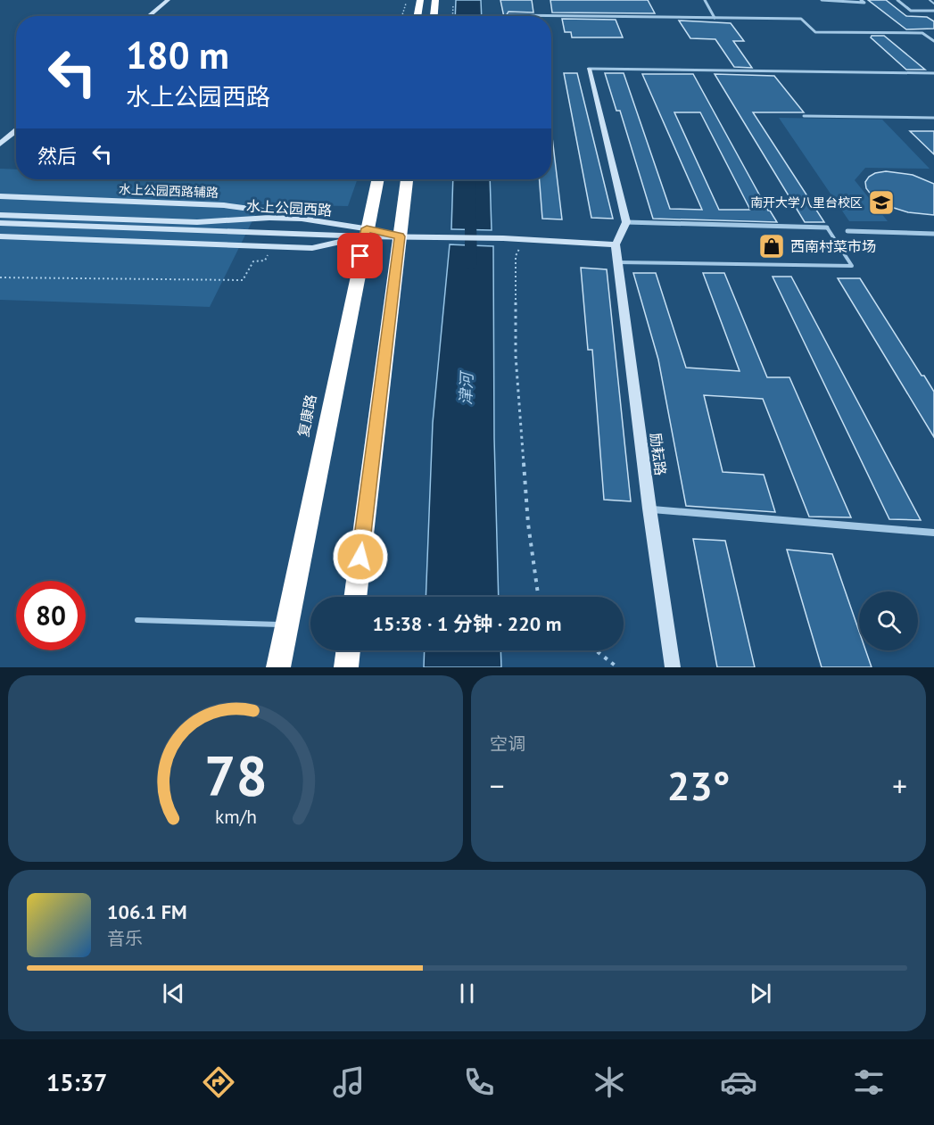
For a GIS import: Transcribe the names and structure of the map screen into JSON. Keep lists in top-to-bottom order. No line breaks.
{"streets":{"highway":["复康路"],"street":["水上公园西路辅路","励耘路"]},"crossings":[["水上公园西路辅路","复康路"]],"water":["津河"],"places":{"school or university":["南开大学八里台校区"],"shop":["西南村菜市场"]},"page":{"turn":["180 m","水上公园西路"],"then":"然后","limit":"80","trip":"15:38 · 1 分钟 · 220 m","tile":"空调","heat":["−","23°","+"],"song":["106.1 FM","音乐"],"tabs":"15:37","gauge":["78","km/h"]}}
